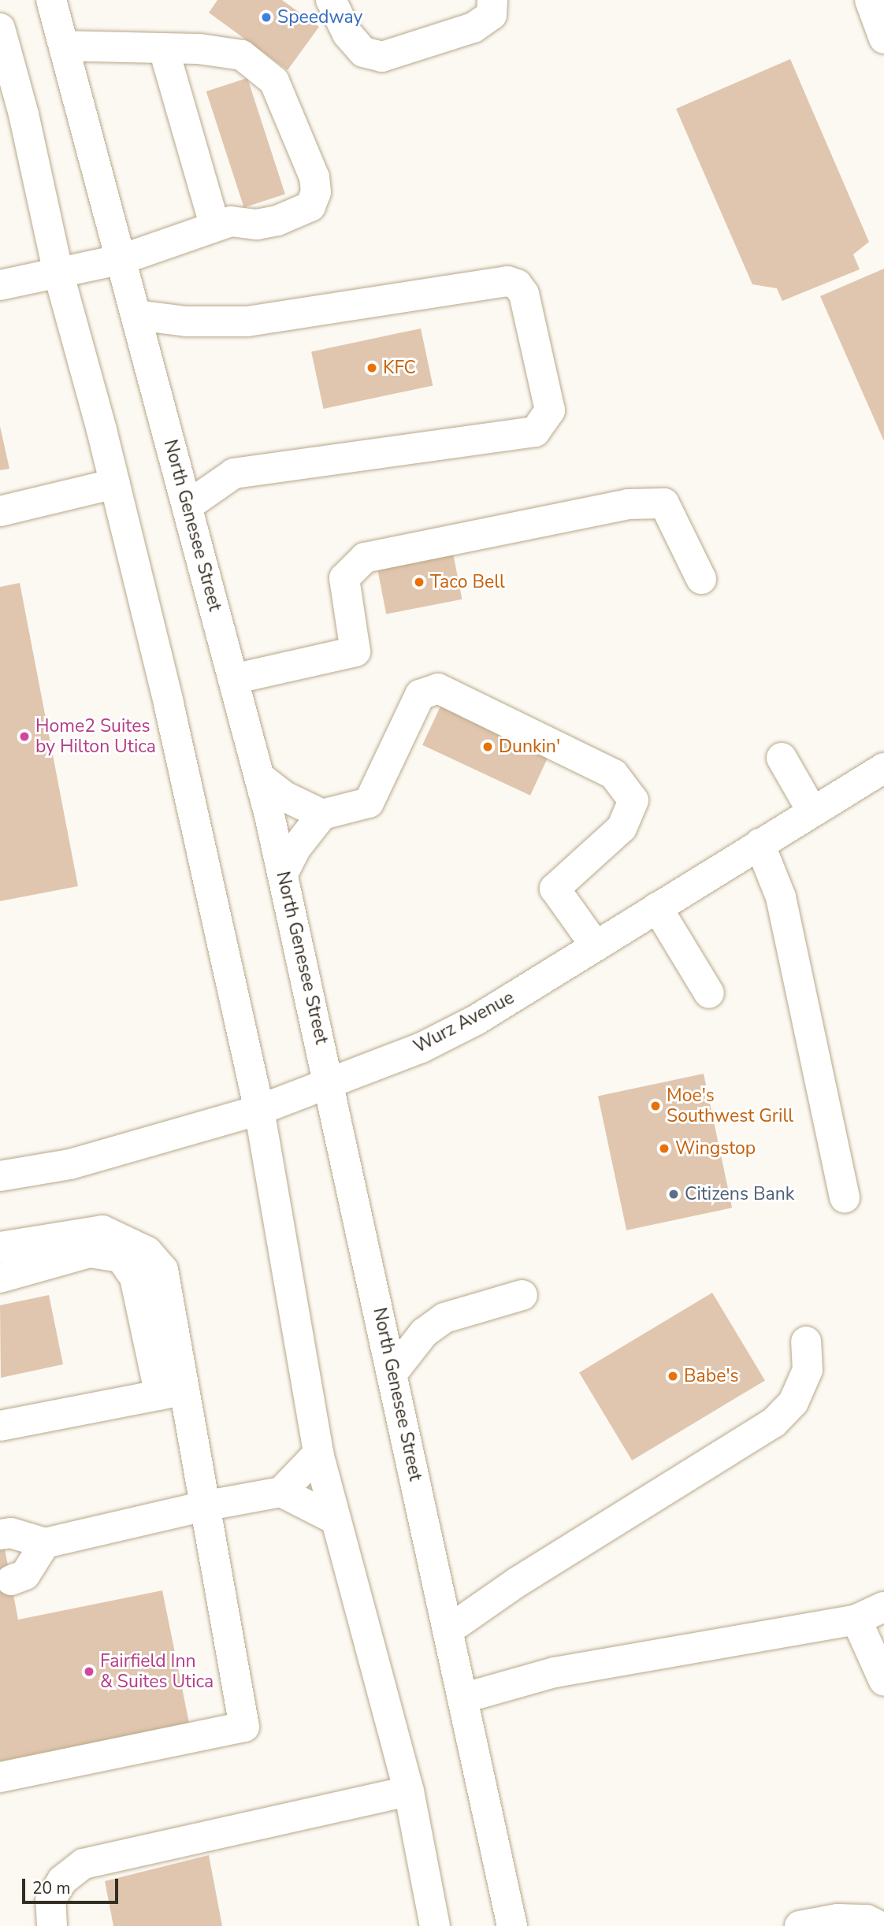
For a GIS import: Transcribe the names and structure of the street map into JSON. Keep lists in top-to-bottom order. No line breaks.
{"streets":{"main road":["North Genesee Street","Wurz Avenue"]},"crossings":[["North Genesee Street","Wurz Avenue"]],"places":["Speedway","KFC","Taco Bell","Home2 Suites by Hilton Utica","Dunkin'","Moe's Southwest Grill","Wingstop","Citizens Bank","Babe's","Fairfield Inn & Suites Utica"],"scale_bar":"20 m"}
